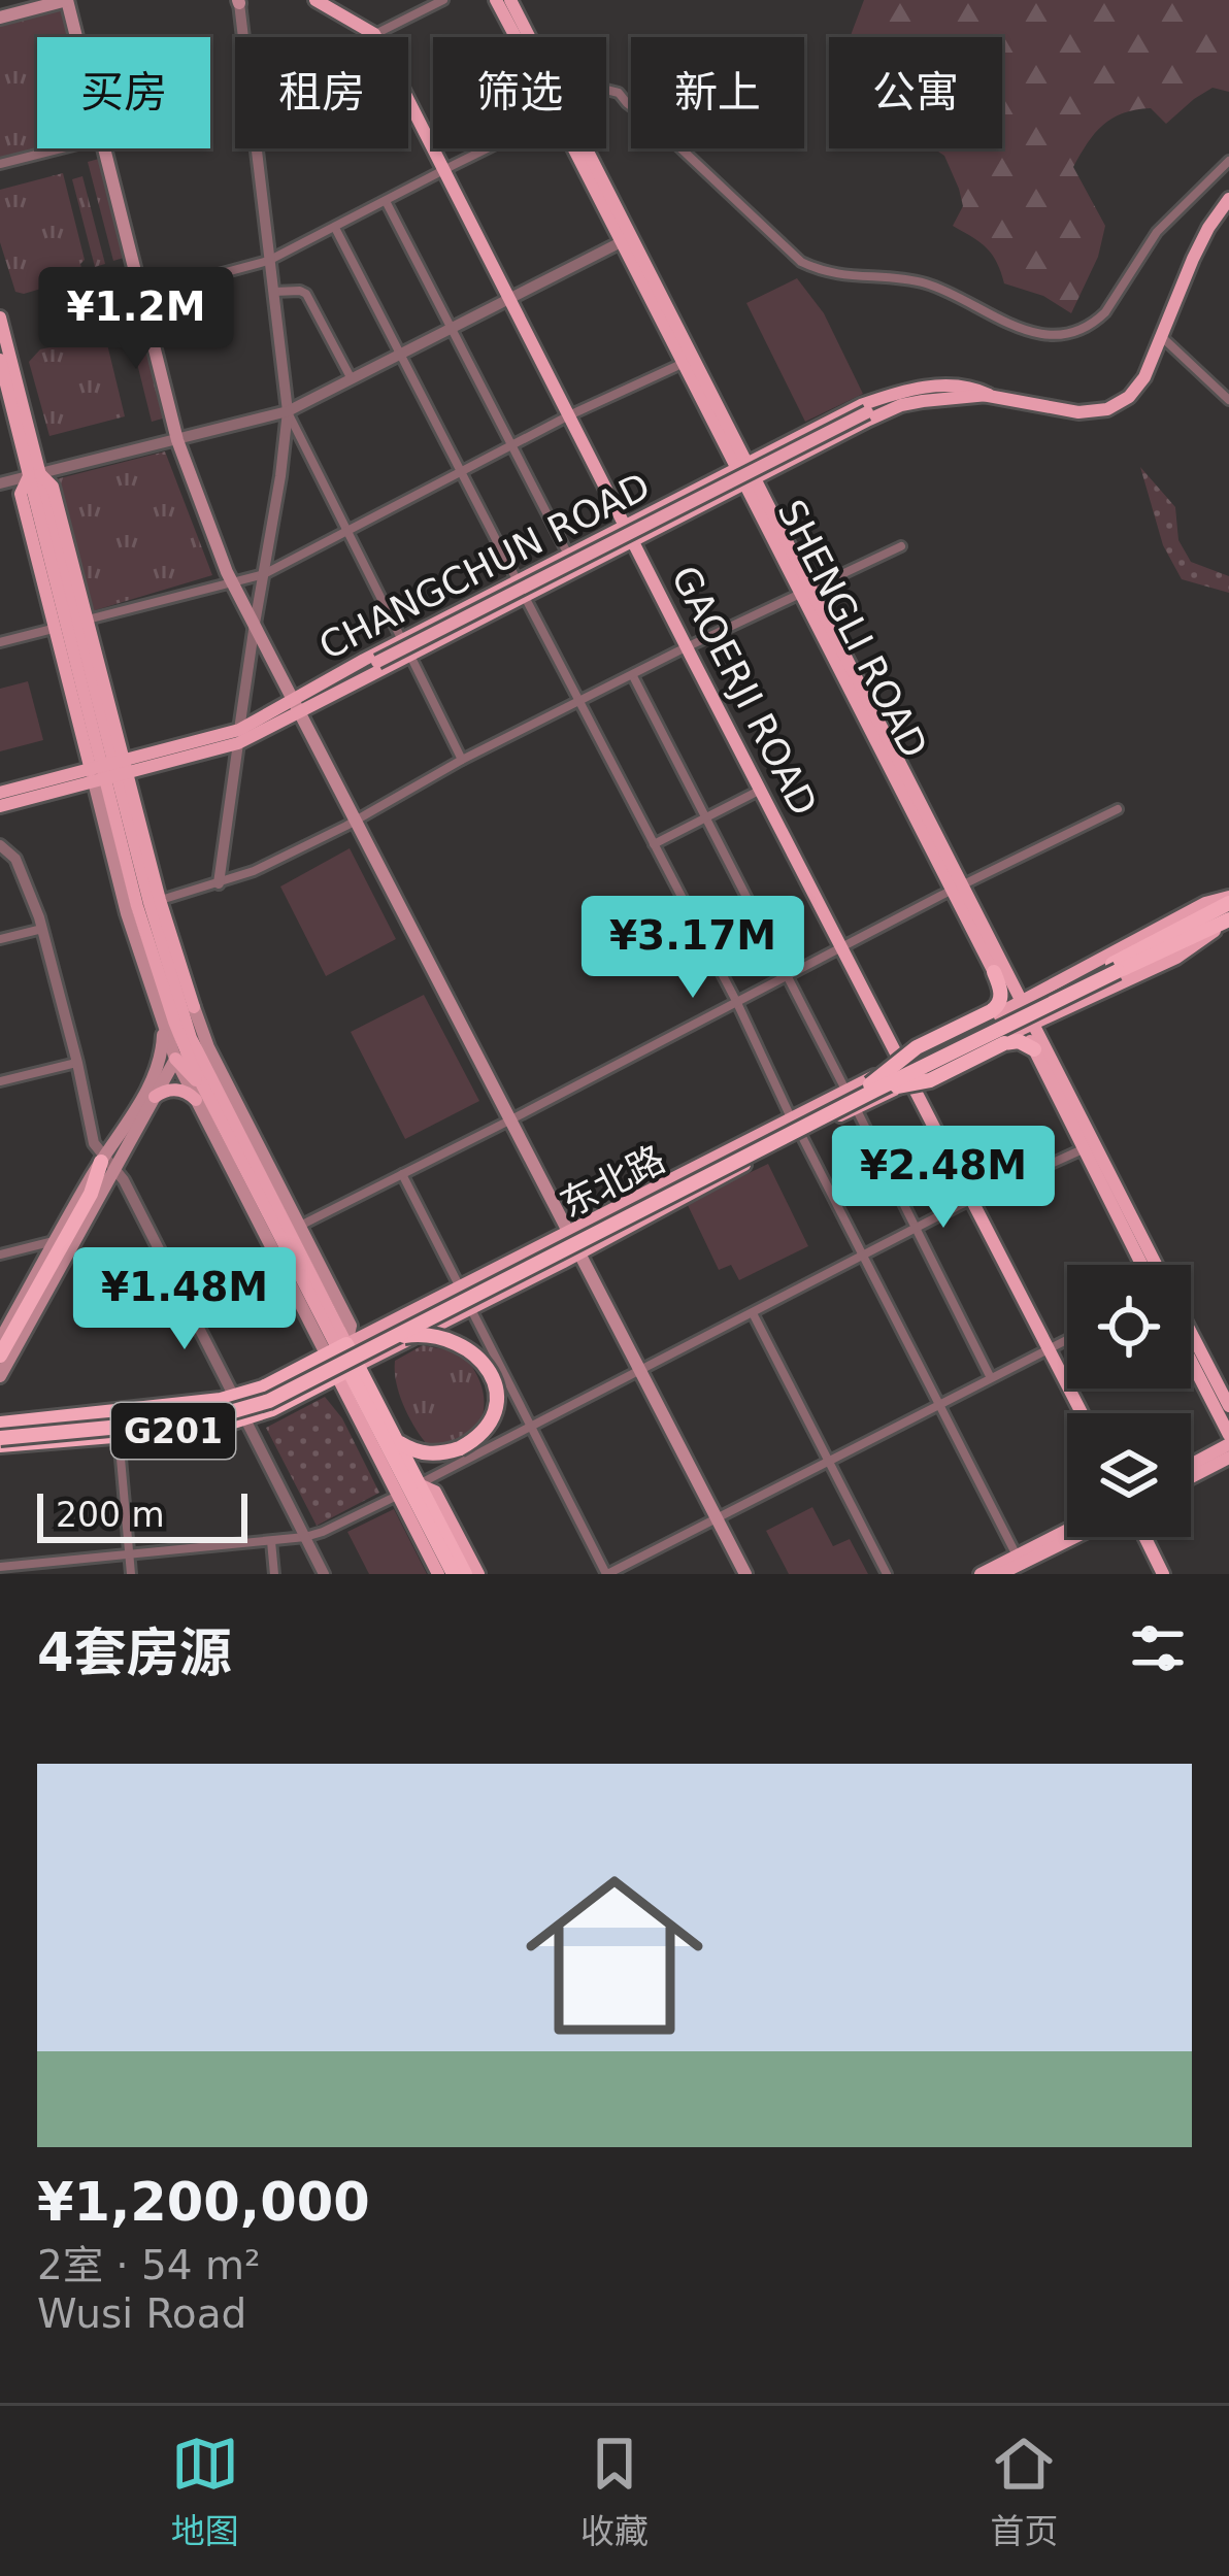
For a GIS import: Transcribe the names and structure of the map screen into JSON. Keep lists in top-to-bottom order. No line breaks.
{"streets":{"highway":["东北路","G201"],"main road":["CHANGCHUN ROAD","SHENGLI ROAD","GAOERJI ROAD"]},"crossings":[["CHANGCHUN ROAD","SHENGLI ROAD"],["CHANGCHUN ROAD","GAOERJI ROAD"],["SHENGLI ROAD","东北路"],["GAOERJI ROAD","东北路"],["东北路","G201"]],"scale_bar":"200 m","page":{"chip":["买房","租房","筛选","新上","公寓"],"price":["¥1.2M","¥3.17M","¥2.48M","¥1.48M"],"scale":"200 m","heading":"4套房源","list":[{"name":"¥1,200,000","note":"2室 · 54 m² · Wusi Road"}],"tabs":["地图","收藏","首页"]}}
